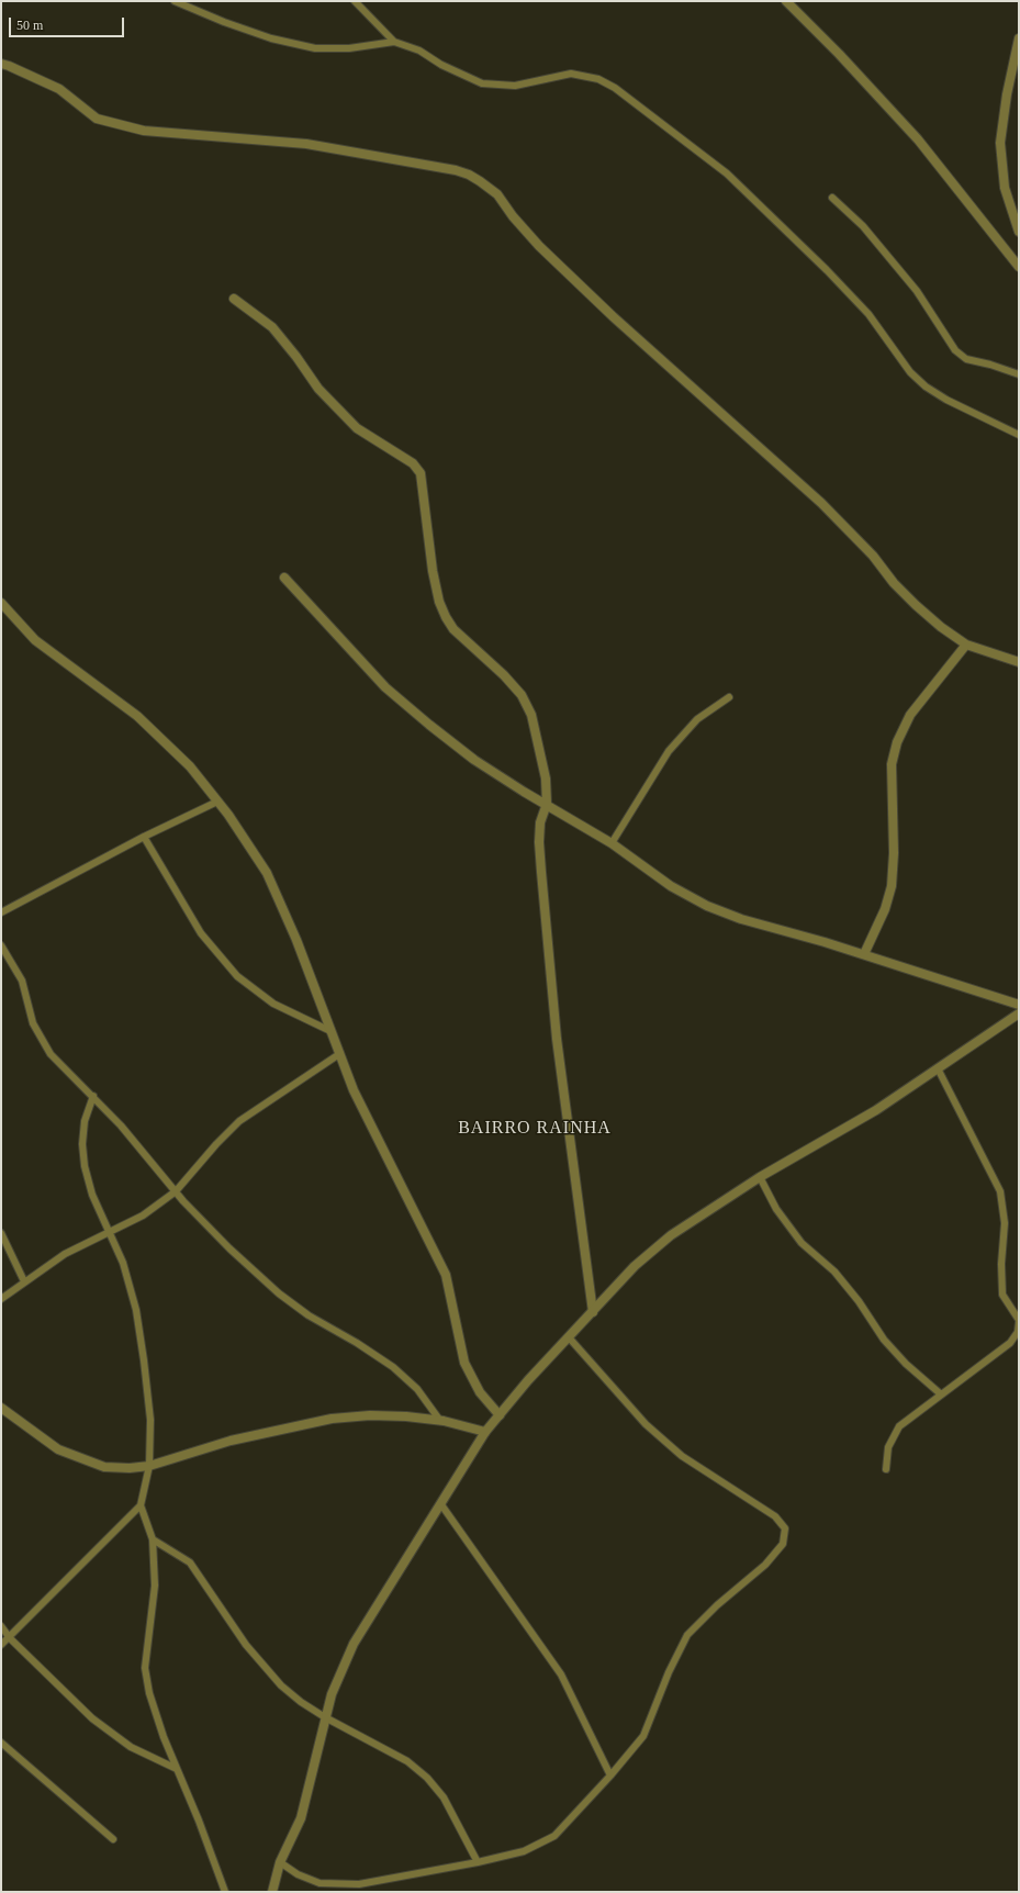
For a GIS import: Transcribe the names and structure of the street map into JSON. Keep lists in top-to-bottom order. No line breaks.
{"districts":["BAIRRO RAINHA"],"scale_bar":"50 m"}
